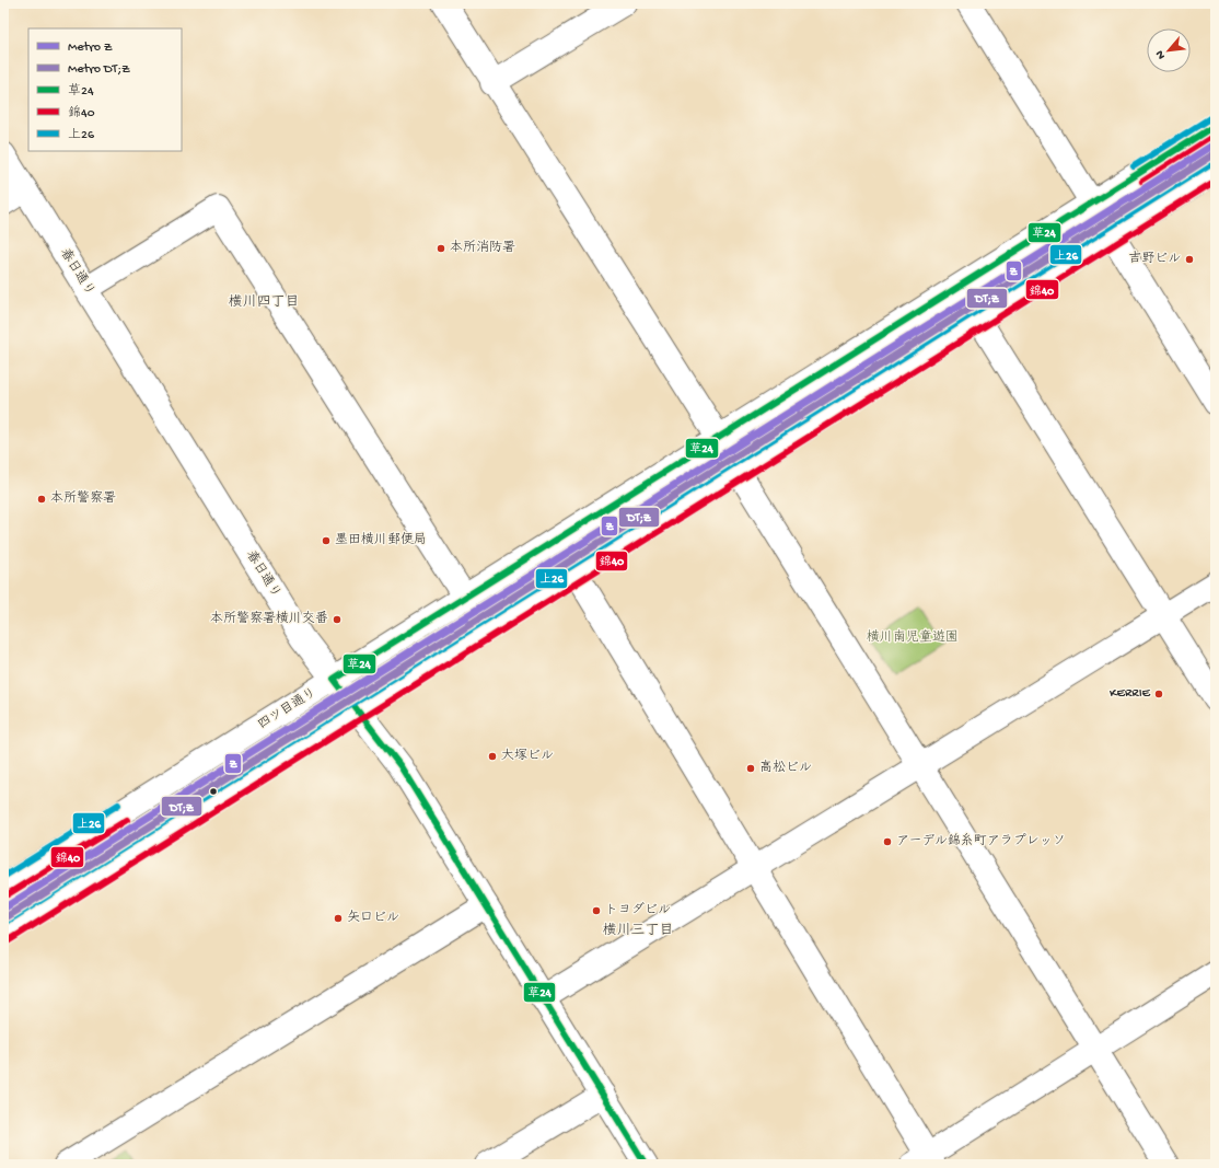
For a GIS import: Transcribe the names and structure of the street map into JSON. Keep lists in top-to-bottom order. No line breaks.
{"streets":{"street":["春日通り","四ツ目通り"]},"crossings":[["春日通り","四ツ目通り"]],"districts":["横川四丁目","横川三丁目"],"parks":["横川南児童遊園"],"places":["本所消防署","吉野ビル","本所警察署","墨田横川郵便局","本所警察署横川交番","KERRIE","大塚ビル","高松ビル","アーデル錦糸町アラプレッソ","トヨダビル","矢口ビル"],"lines":["transit line 上26","transit line 草24","transit line 錦40","metro line Z","metro line DT;Z"],"legend":["Metro Z","Metro DT;Z","草24","錦40","上26"],"north":"bottom left"}
